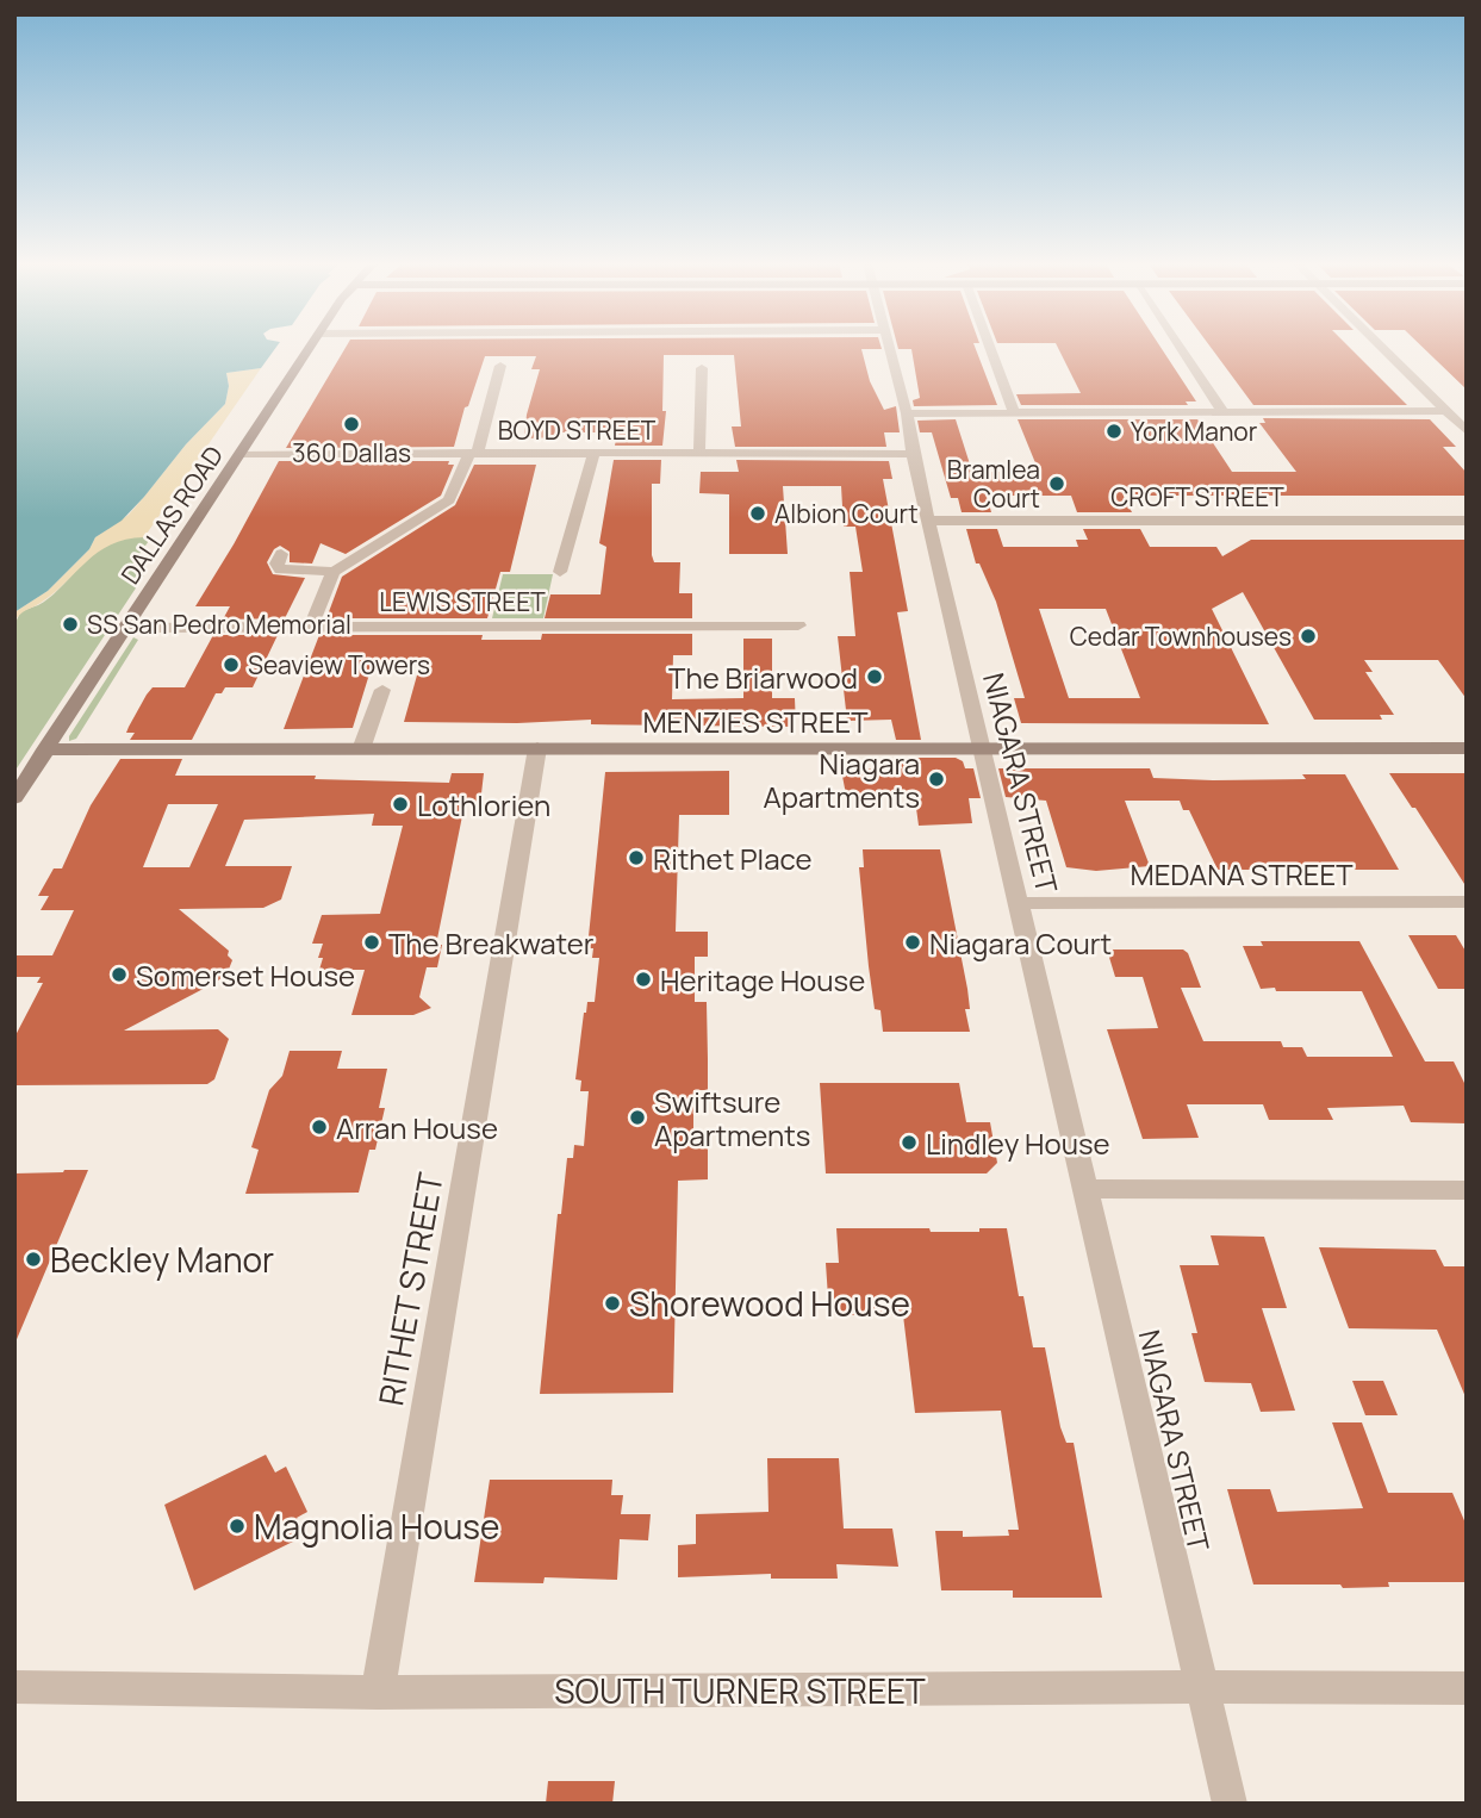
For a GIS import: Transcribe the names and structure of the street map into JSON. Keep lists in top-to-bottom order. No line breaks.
{"streets":{"street":["BOYD STREET","CROFT STREET","DALLAS ROAD","LEWIS STREET","MENZIES STREET","NIAGARA STREET","MEDANA STREET","RITHET STREET","SOUTH TURNER STREET"]},"crossings":[["BOYD STREET","DALLAS ROAD"],["BOYD STREET","NIAGARA STREET"],["CROFT STREET","NIAGARA STREET"],["DALLAS ROAD","LEWIS STREET"],["DALLAS ROAD","MENZIES STREET"],["MENZIES STREET","NIAGARA STREET"],["MENZIES STREET","RITHET STREET"],["NIAGARA STREET","MEDANA STREET"],["NIAGARA STREET","SOUTH TURNER STREET"],["RITHET STREET","SOUTH TURNER STREET"]],"places":["360 Dallas","York Manor","Bramlea Court","Albion Court","SS San Pedro Memorial","Cedar Townhouses","Seaview Towers","The Briarwood","Niagara Apartments","Lothlorien","Rithet Place","The Breakwater","Niagara Court","Somerset House","Heritage House","Swiftsure Apartments","Arran House","Lindley House","Beckley Manor","Shorewood House","Magnolia House"]}
